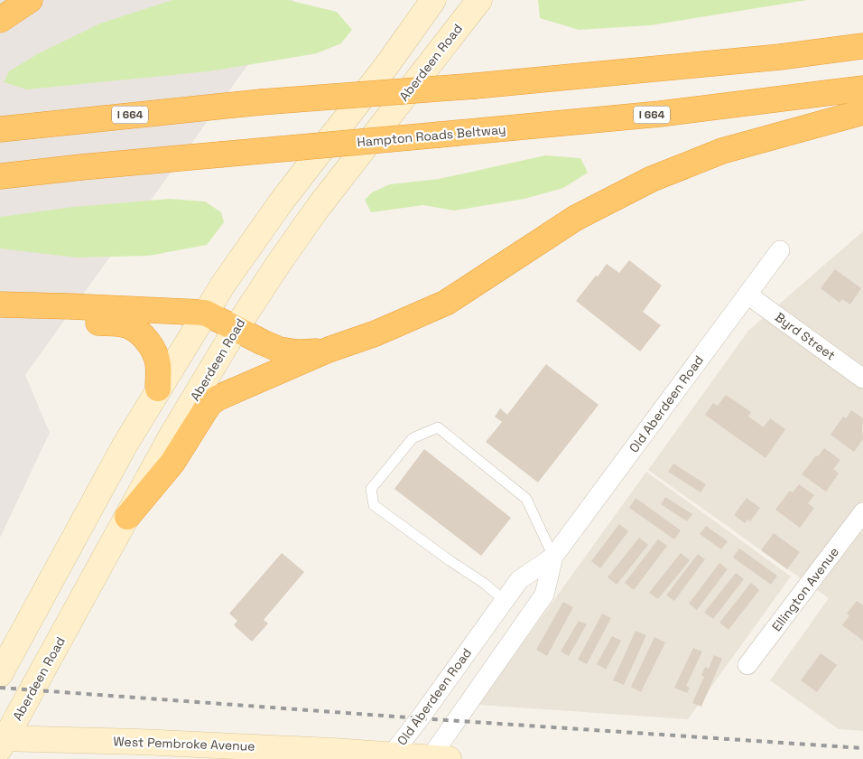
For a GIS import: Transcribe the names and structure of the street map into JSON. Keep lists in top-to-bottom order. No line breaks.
{"streets":{"highway":["I 664","Hampton Roads Beltway"],"main road":["Aberdeen Road","West Pembroke Avenue"],"street":["Byrd Street","Old Aberdeen Road","Ellington Avenue"]},"crossings":[["Aberdeen Road","West Pembroke Avenue"],["Byrd Street","Old Aberdeen Road"],["Old Aberdeen Road","West Pembroke Avenue"]]}
